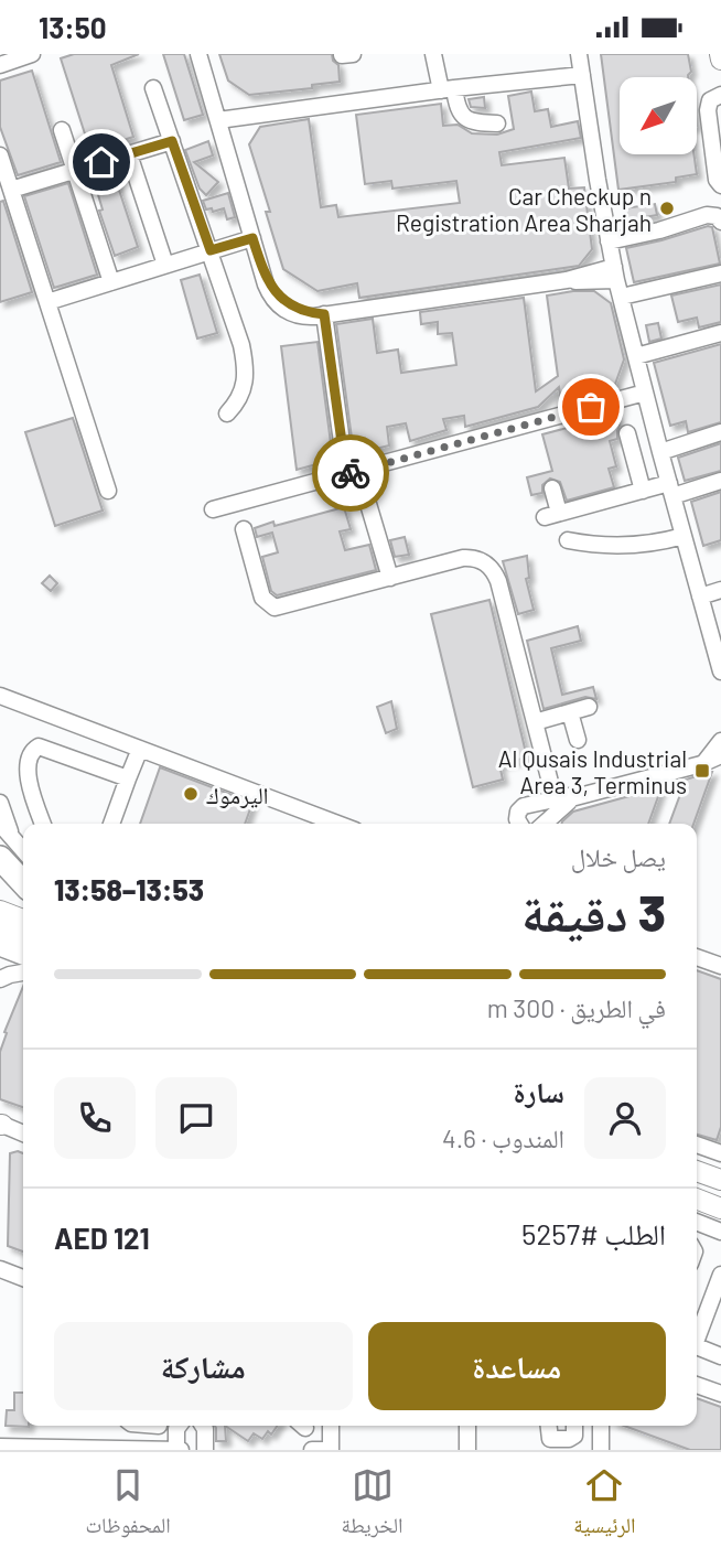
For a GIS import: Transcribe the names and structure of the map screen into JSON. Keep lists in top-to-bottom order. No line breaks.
{"places":{"other":["Car Checkup n Registration Area Sharjah","اليرموك"],"transit":["Al Qusais Industrial Area 3, Terminus"]},"north":"bottom left","page":{"status":"13:50","heading":["3 دقيقة","يصل خلال","13:53–13:58"],"panel":["سارة","المندوب · 4.6","الطلب #5257","AED 121"],"bar":"في الطريق · 300 m","buttons":["مساعدة","مشاركة"],"tabs":["الرئيسية","الخريطة","المحفوظات"]}}
